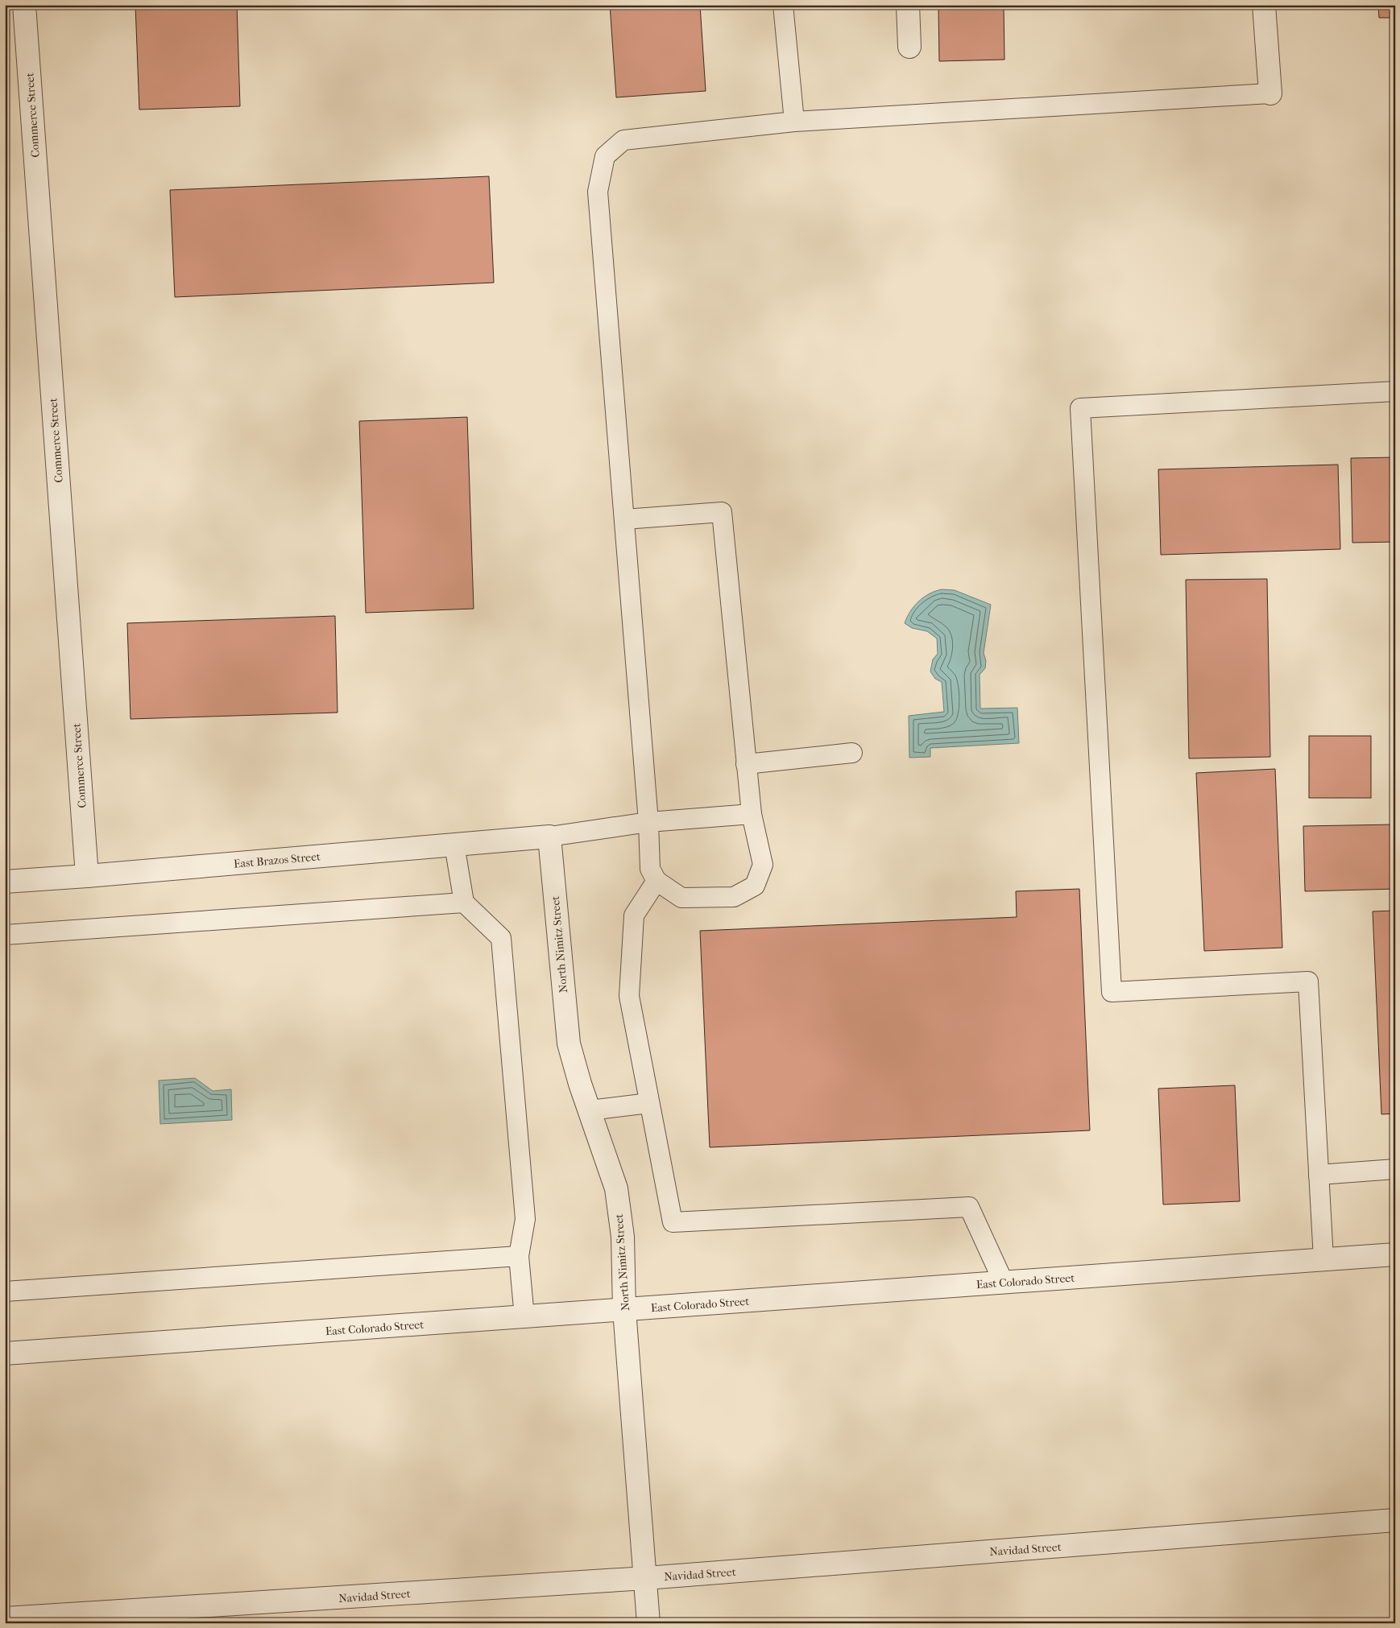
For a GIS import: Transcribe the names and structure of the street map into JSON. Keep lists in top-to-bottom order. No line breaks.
{"streets":{"street":["Commerce Street","East Brazos Street","North Nimitz Street","East Colorado Street","Navidad Street"]},"crossings":[["Commerce Street","East Brazos Street"],["East Brazos Street","North Nimitz Street"],["North Nimitz Street","East Colorado Street"],["North Nimitz Street","Navidad Street"]]}
